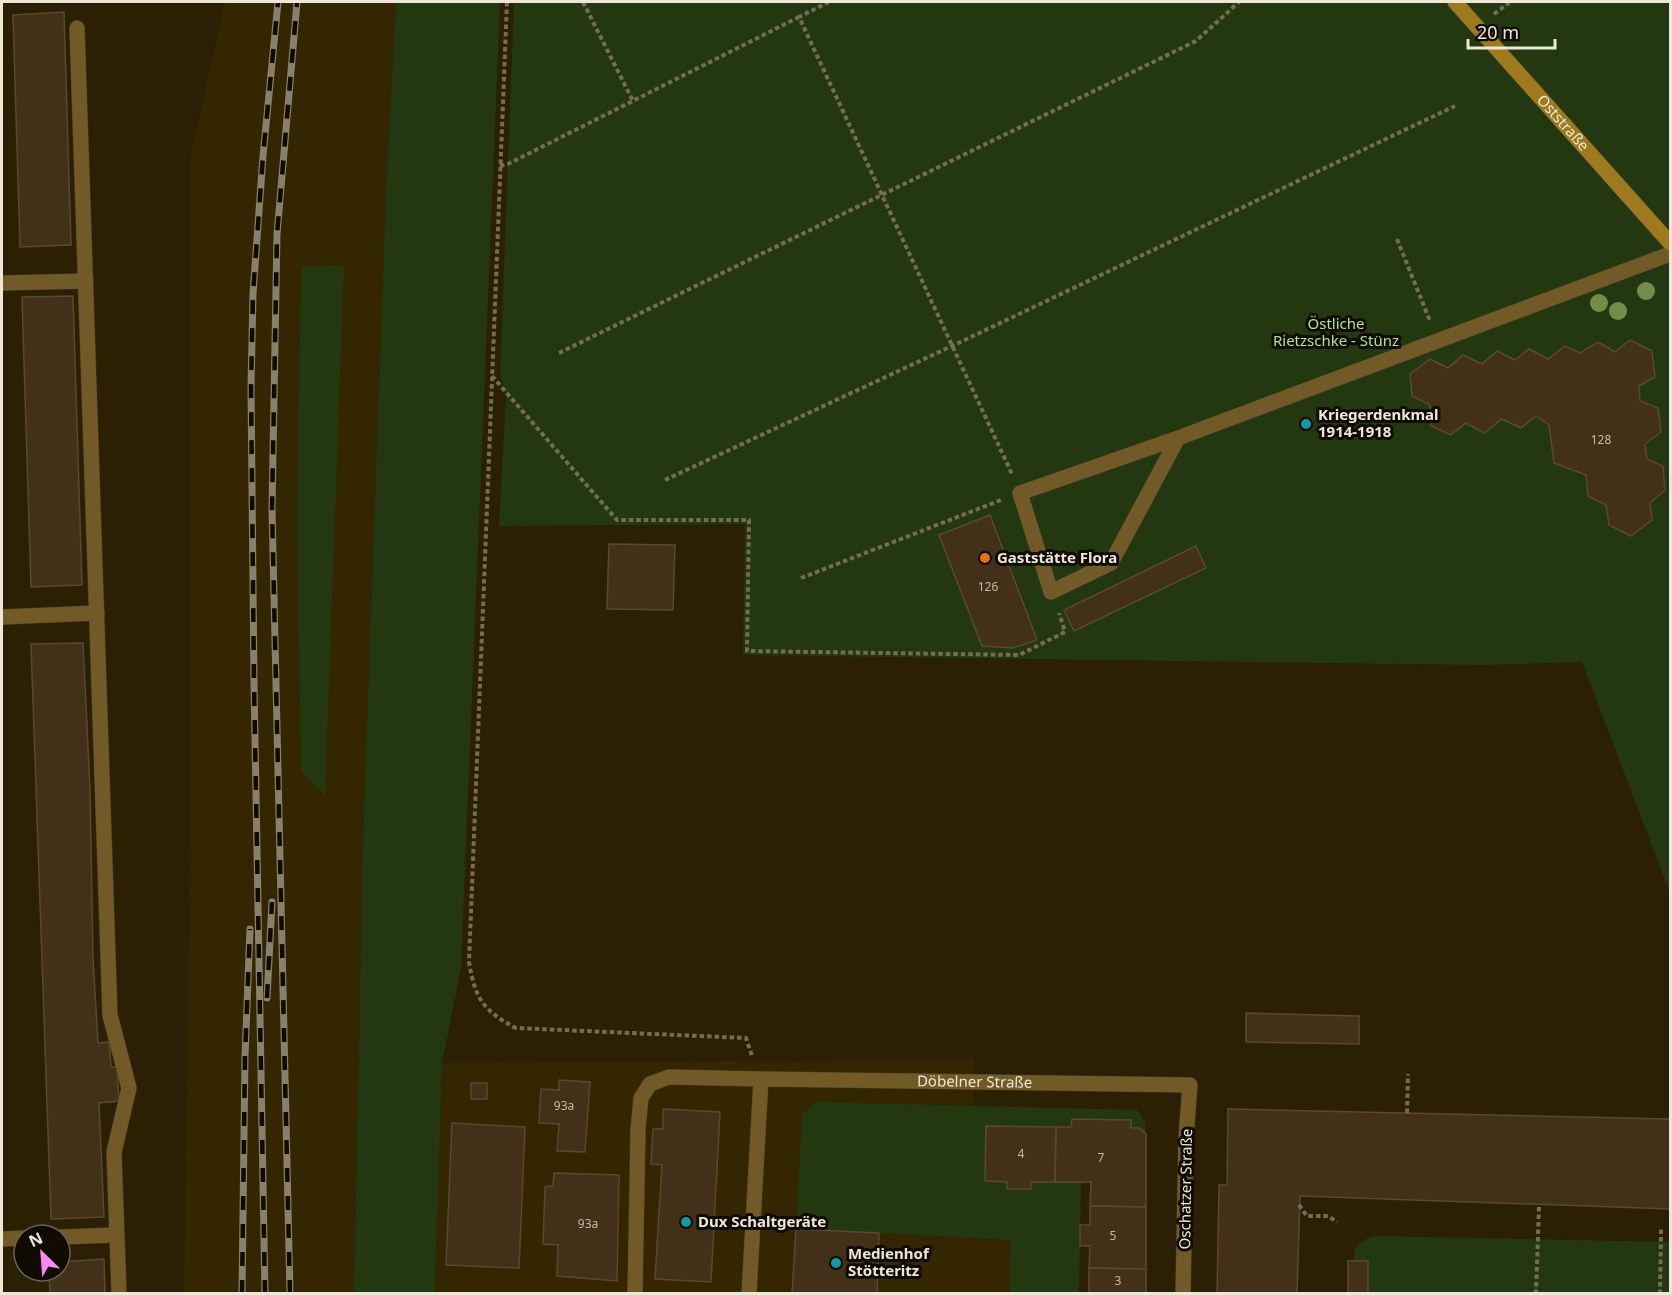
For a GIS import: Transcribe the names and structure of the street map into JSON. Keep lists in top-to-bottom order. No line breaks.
{"streets":{"street":["Oststraße","Döbelner Straße","Oschatzer Straße"]},"crossings":[["Döbelner Straße","Oschatzer Straße"]],"parks":["Östliche Rietzschke - Stünz"],"places":["Kriegerdenkmal 1914-1918","Gaststätte Flora","Dux Schaltgeräte","Medienhof Stötteritz"],"house_numbers":["128","126","93a","4","7","93a","5","3"],"scale_bar":"20 m","north":"top left"}
